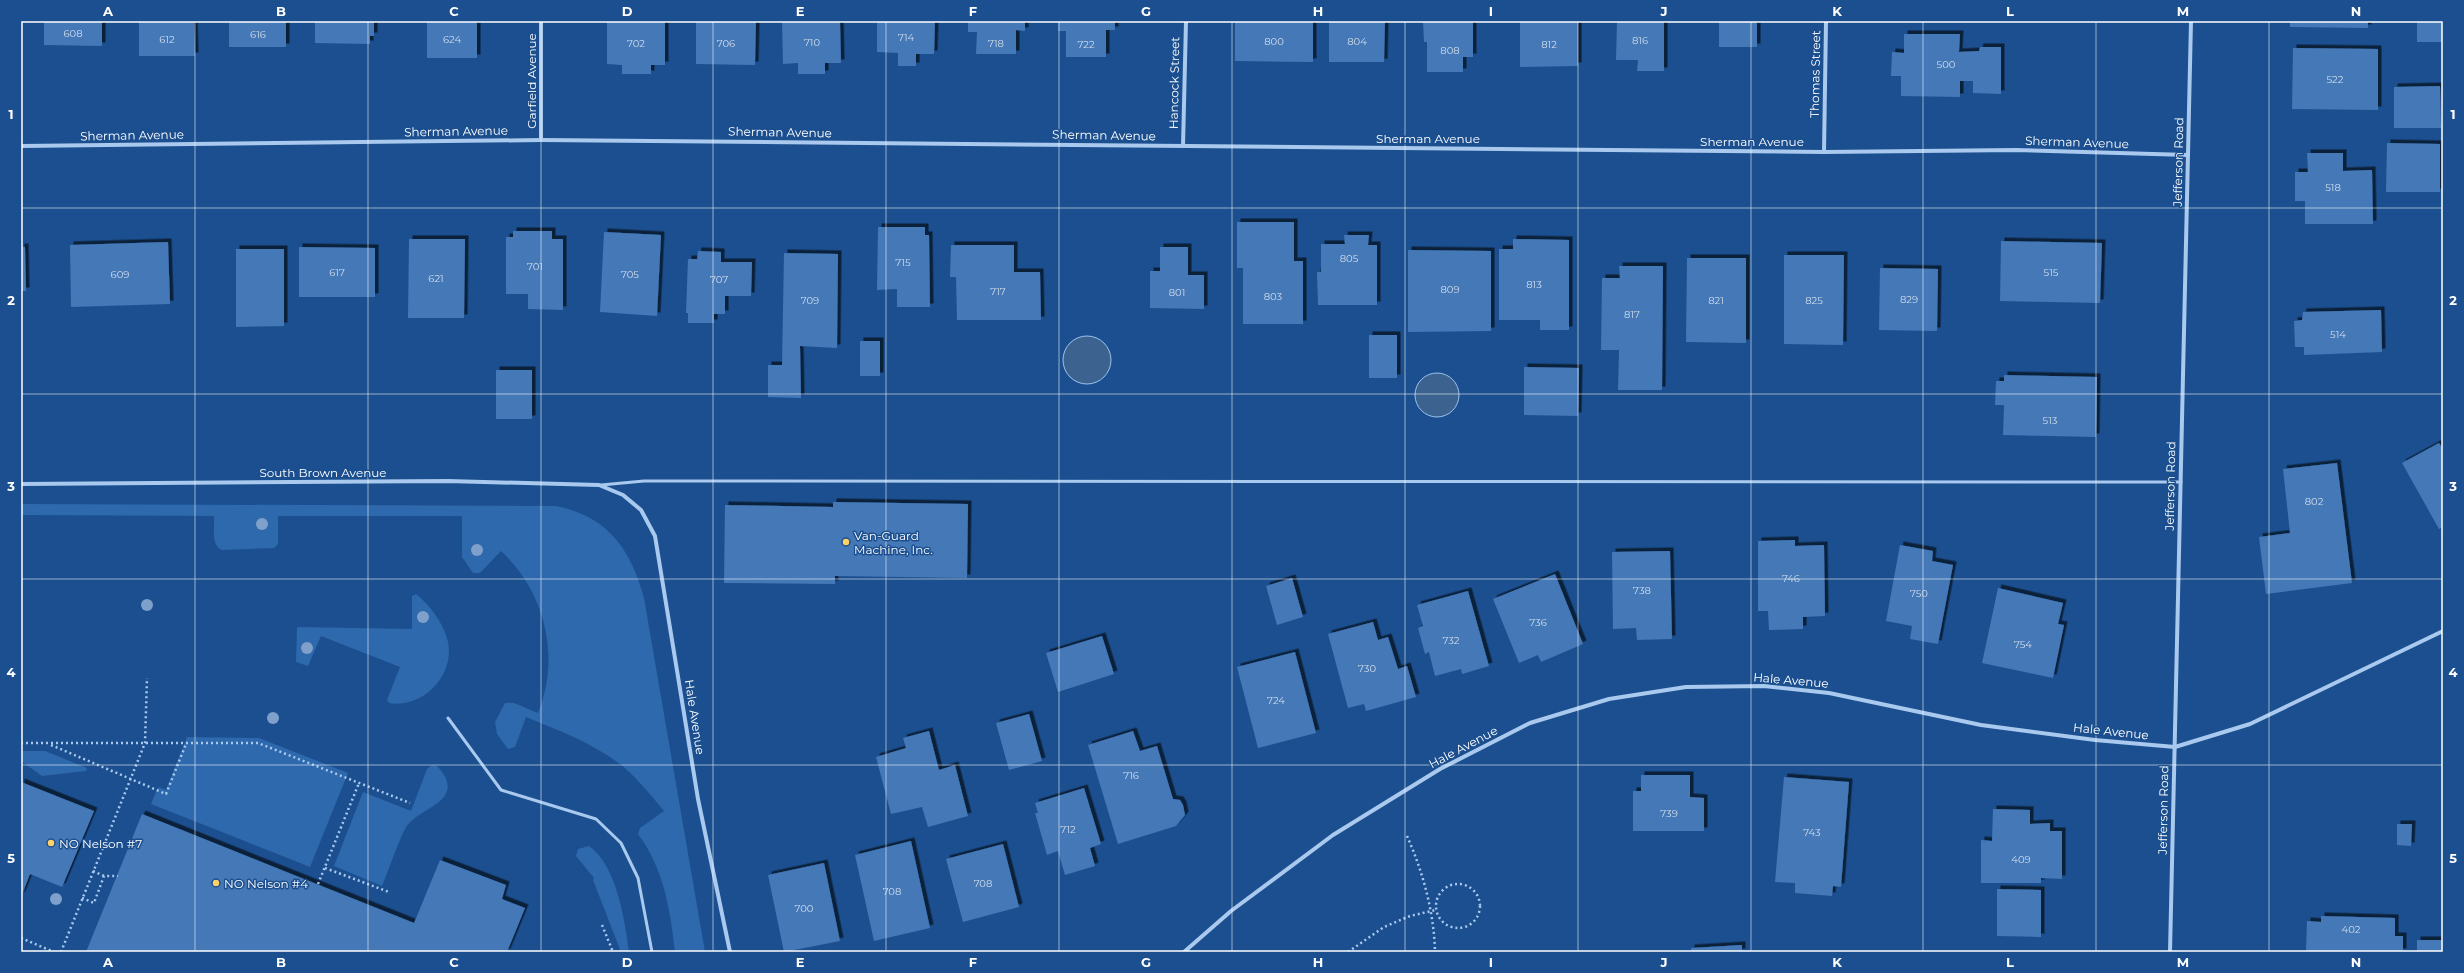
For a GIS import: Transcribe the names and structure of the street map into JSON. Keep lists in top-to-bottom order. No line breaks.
{"streets":{"street":["Thomas Street","Garfield Avenue","Hancock Street","Sherman Avenue","Jefferson Road","South Brown Avenue","Hale Avenue"]},"crossings":[["Thomas Street","Sherman Avenue"],["Garfield Avenue","Sherman Avenue"],["Hancock Street","Sherman Avenue"],["Sherman Avenue","Jefferson Road"],["Jefferson Road","Hale Avenue"],["South Brown Avenue","Hale Avenue"]],"places":["Van-Guard Machine, Inc.","NO Nelson #7","NO Nelson #4"],"house_numbers":["608","616","714","612","624","816","800","804","710","702","706","718","722","812","808","500","522","518","805","715","701","617","515","609","705","621","707","813","809","717","801","803","829","709","821","825","817","514","513","802","746","738","750","736","732","754","730","724","716","739","712","743","409","708","708","700","402"],"grid":{"columns":["A","B","C","D","E","F","G","H","I","J","K","L","M","N"],"rows":["1","2","3","4","5"]}}
